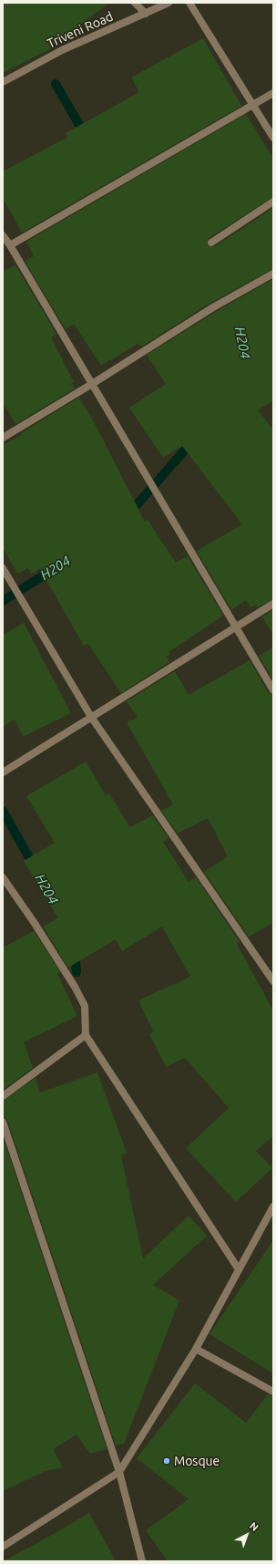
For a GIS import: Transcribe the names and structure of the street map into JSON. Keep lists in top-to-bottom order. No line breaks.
{"streets":{"street":["Triveni Road"]},"water":["H204"],"places":["Mosque"],"north":"top right"}
